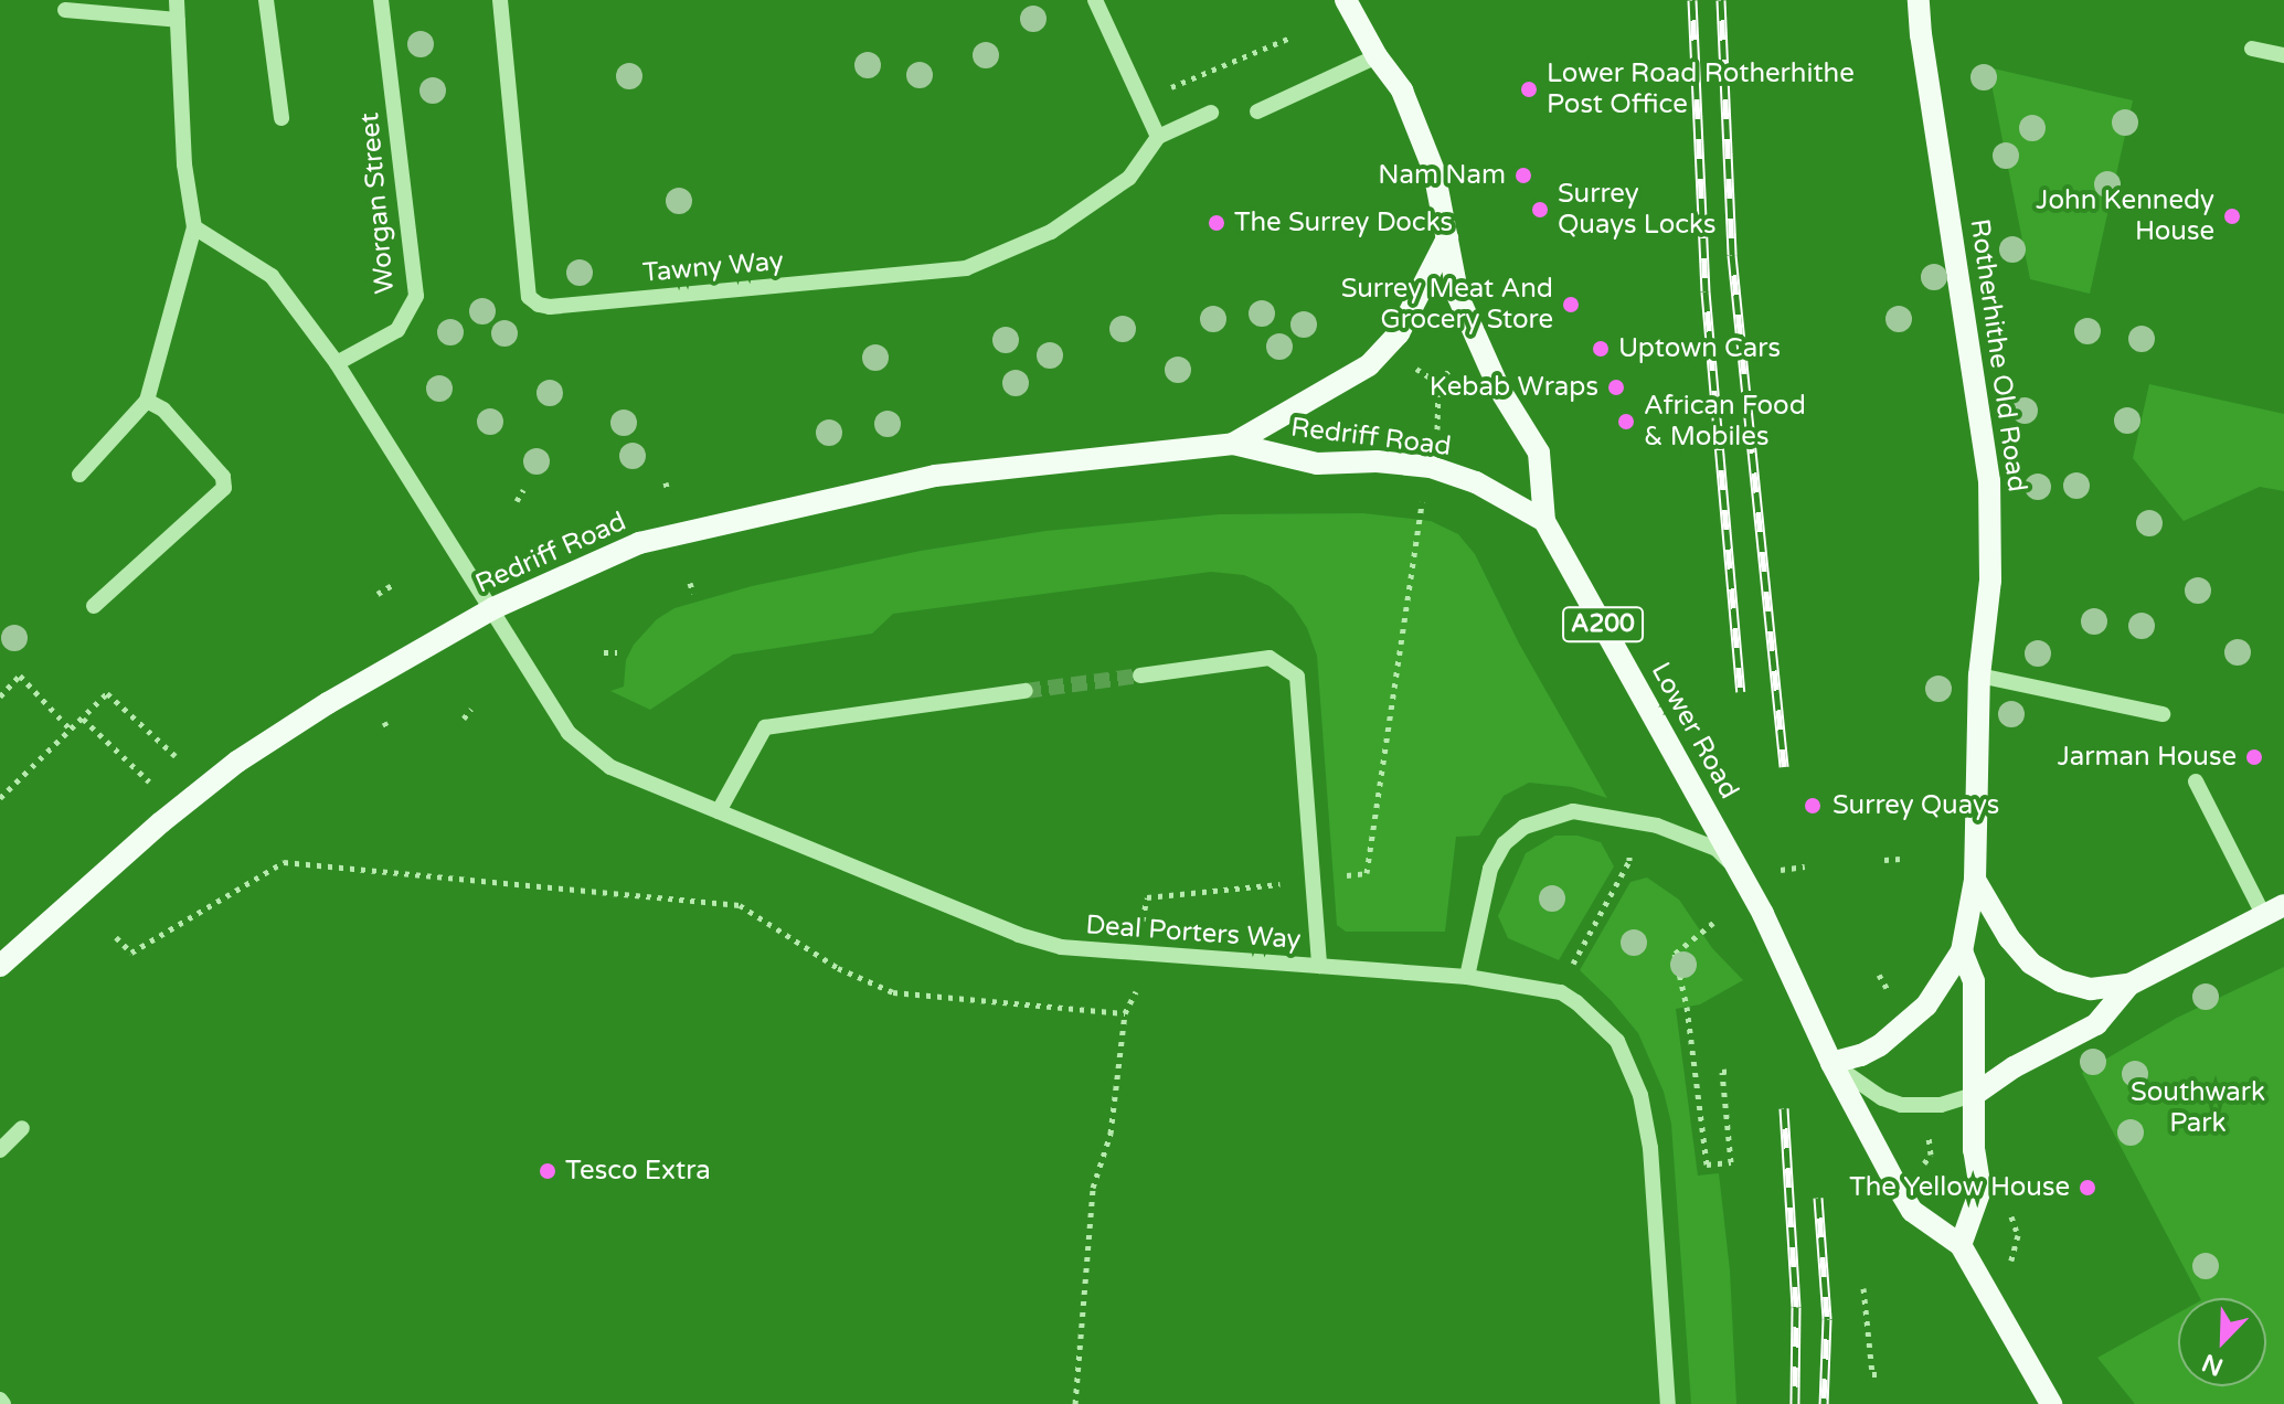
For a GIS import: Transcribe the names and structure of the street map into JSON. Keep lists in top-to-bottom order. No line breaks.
{"streets":{"main road":["Rotherhithe Old Road","Redriff Road","A200","Lower Road"],"street":["Worgan Street","Tawny Way","Deal Porters Way"]},"crossings":[["Rotherhithe Old Road","Lower Road"],["Redriff Road","Lower Road"],["Redriff Road","Deal Porters Way"]],"parks":["Southwark Park"],"places":["Lower Road Rotherhithe Post Office","Nam Nam","Surrey Quays Locks","John Kennedy House","The Surrey Docks","Surrey Meat And Grocery Store","Uptown Cars","Kebab Wraps","African Food & Mobiles","Jarman House","Surrey Quays","Tesco Extra","The Yellow House"],"north":"bottom left"}
